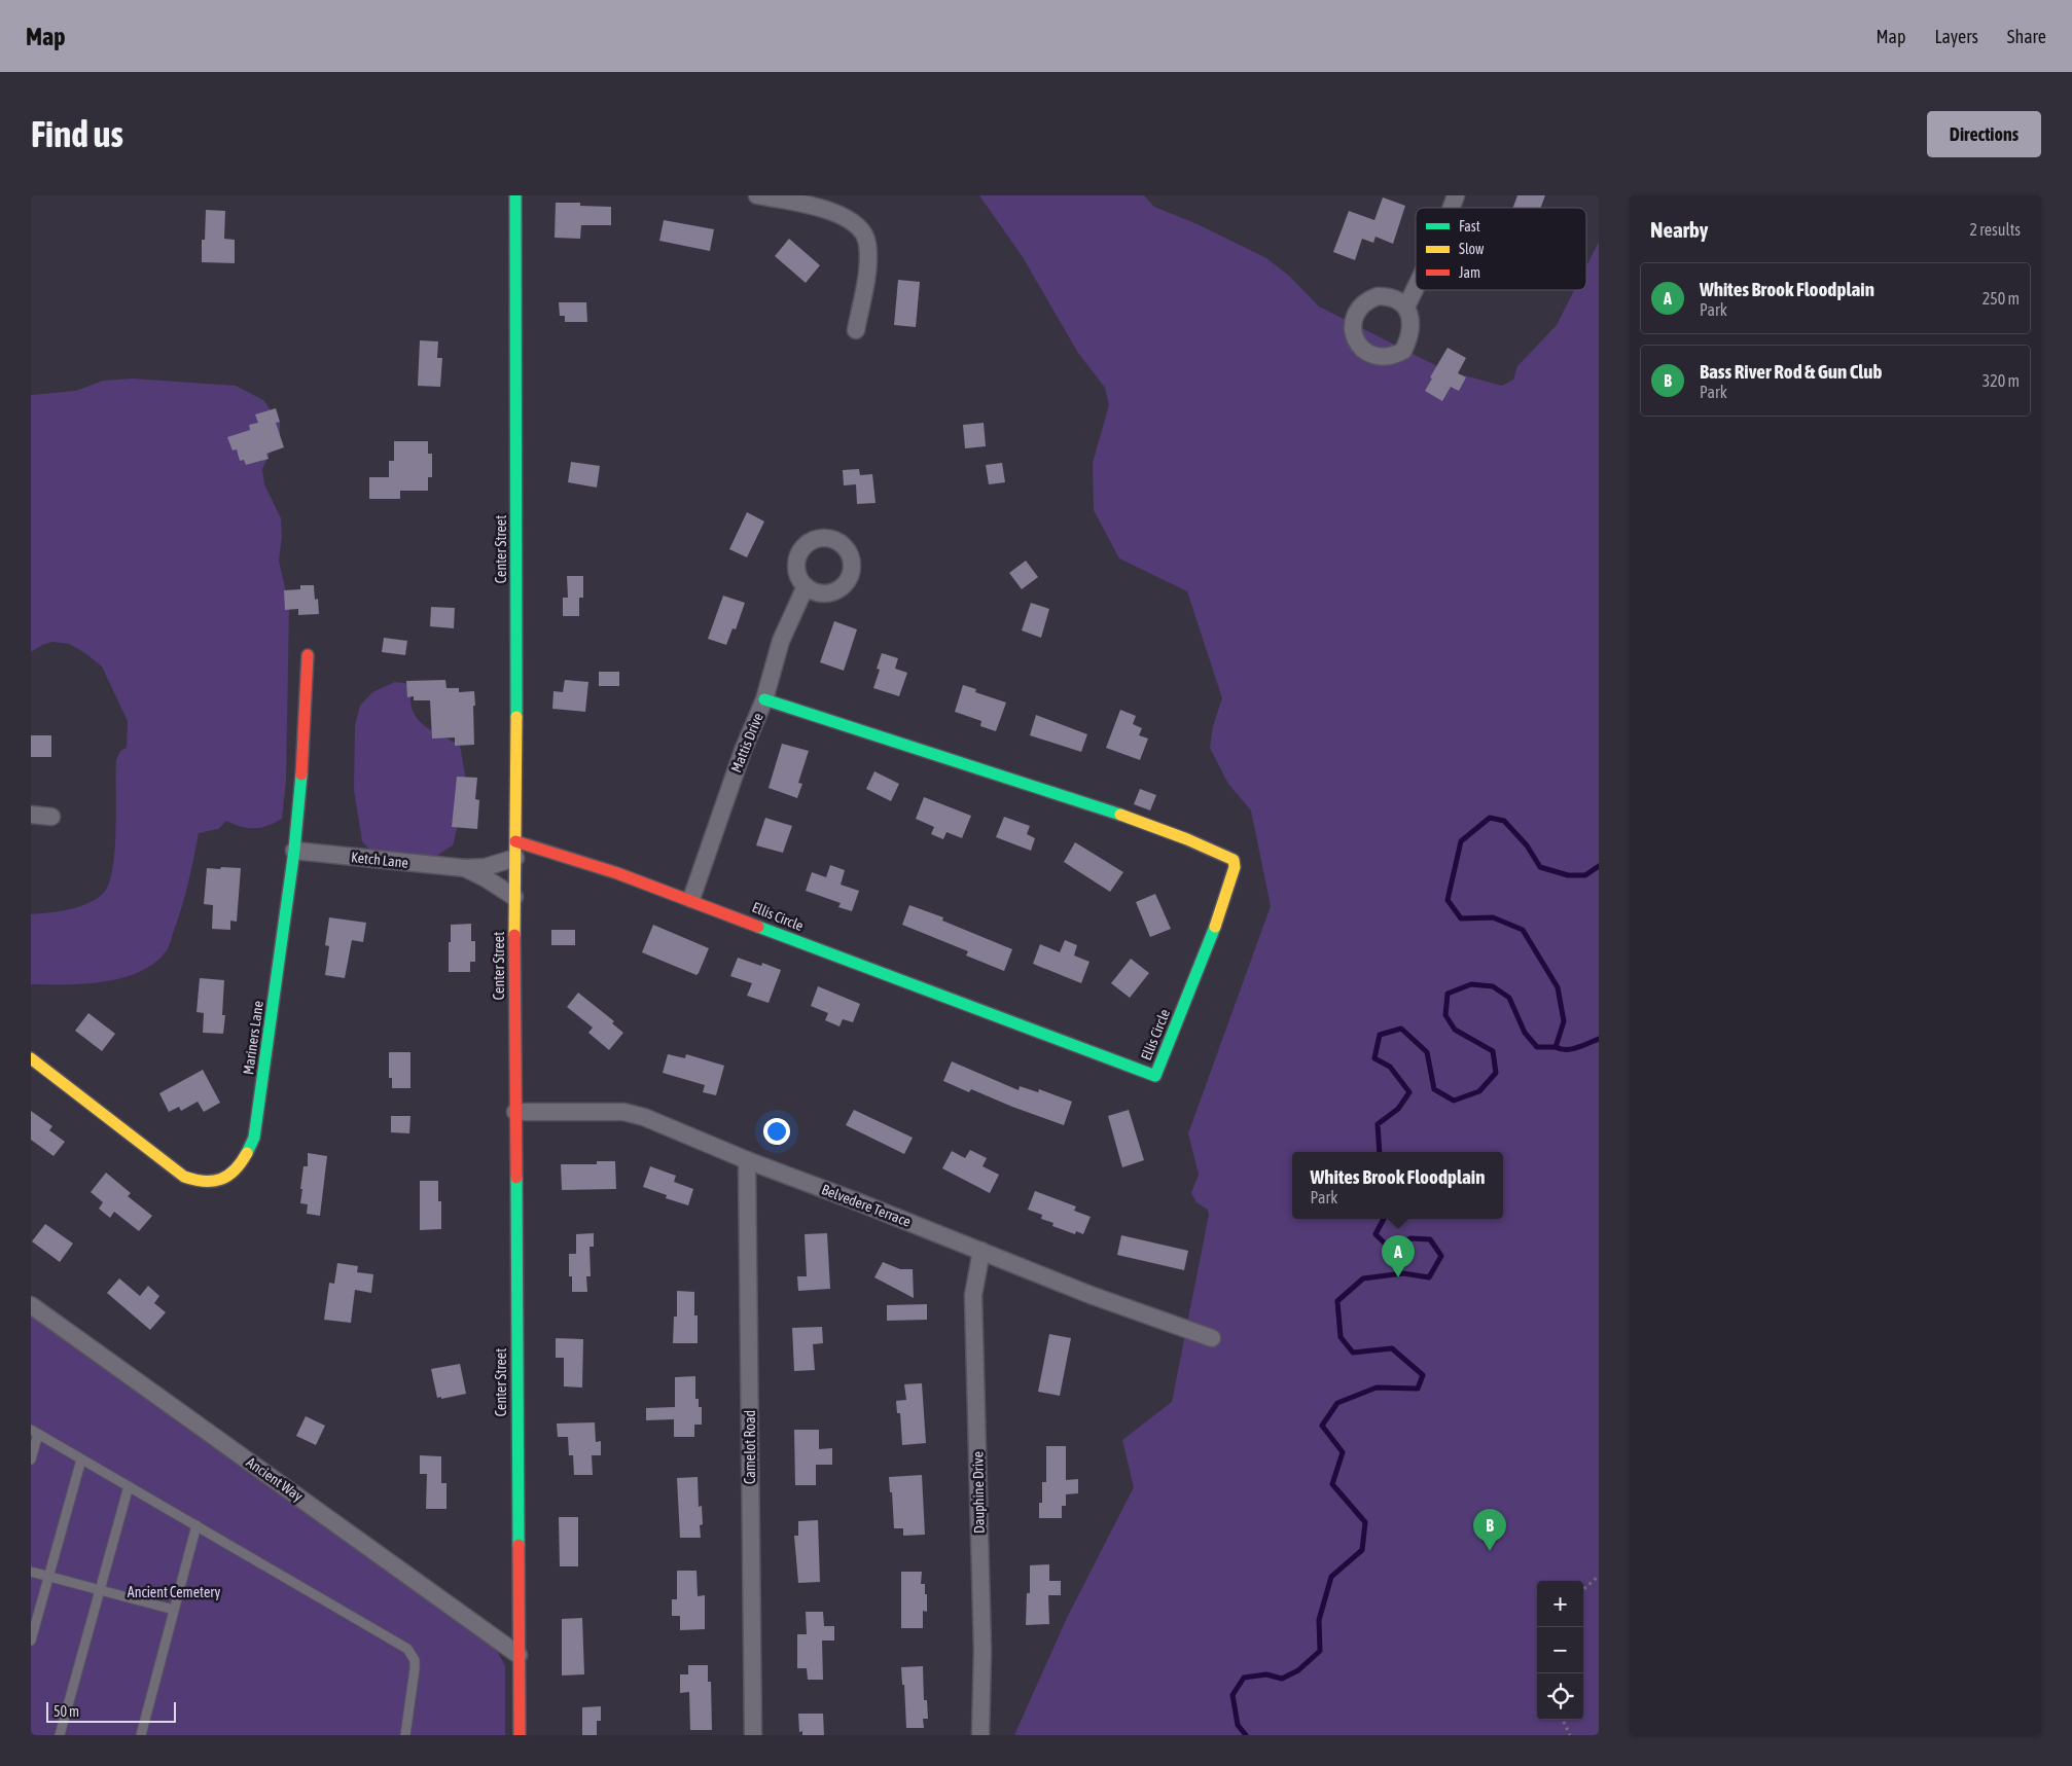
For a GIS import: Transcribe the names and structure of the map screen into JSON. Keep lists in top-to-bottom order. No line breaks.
{"streets":{"street":["Center Street","Mattis Drive","Ketch Lane","Ellis Circle","Mariners Lane","Belvedere Terrace","Camelot Road","Ancient Way","Dauphine Drive"]},"crossings":[["Center Street","Ketch Lane"],["Center Street","Ellis Circle"],["Center Street","Belvedere Terrace"],["Center Street","Ancient Way"],["Mattis Drive","Ellis Circle"],["Ketch Lane","Ellis Circle"],["Ketch Lane","Mariners Lane"],["Belvedere Terrace","Camelot Road"],["Belvedere Terrace","Dauphine Drive"]],"parks":["Ancient Cemetery"],"legend":["Fast","Slow","Jam"],"scale_bar":"50 m","page":{"header":"Map","nav":["Map","Layers","Share"],"buttons":"Directions","title":"Find us","heading":["Nearby","2 results"],"list":[{"mark":"A","name":"Whites Brook Floodplain","note":"Park","value":"250 m"},{"mark":"B","name":"Bass River Rod & Gun Club","note":"Park","value":"320 m"}],"popup":["Whites Brook Floodplain","Park"],"pins":["A","B"],"map_buttons":["+","−"],"scale":"50 m"}}
